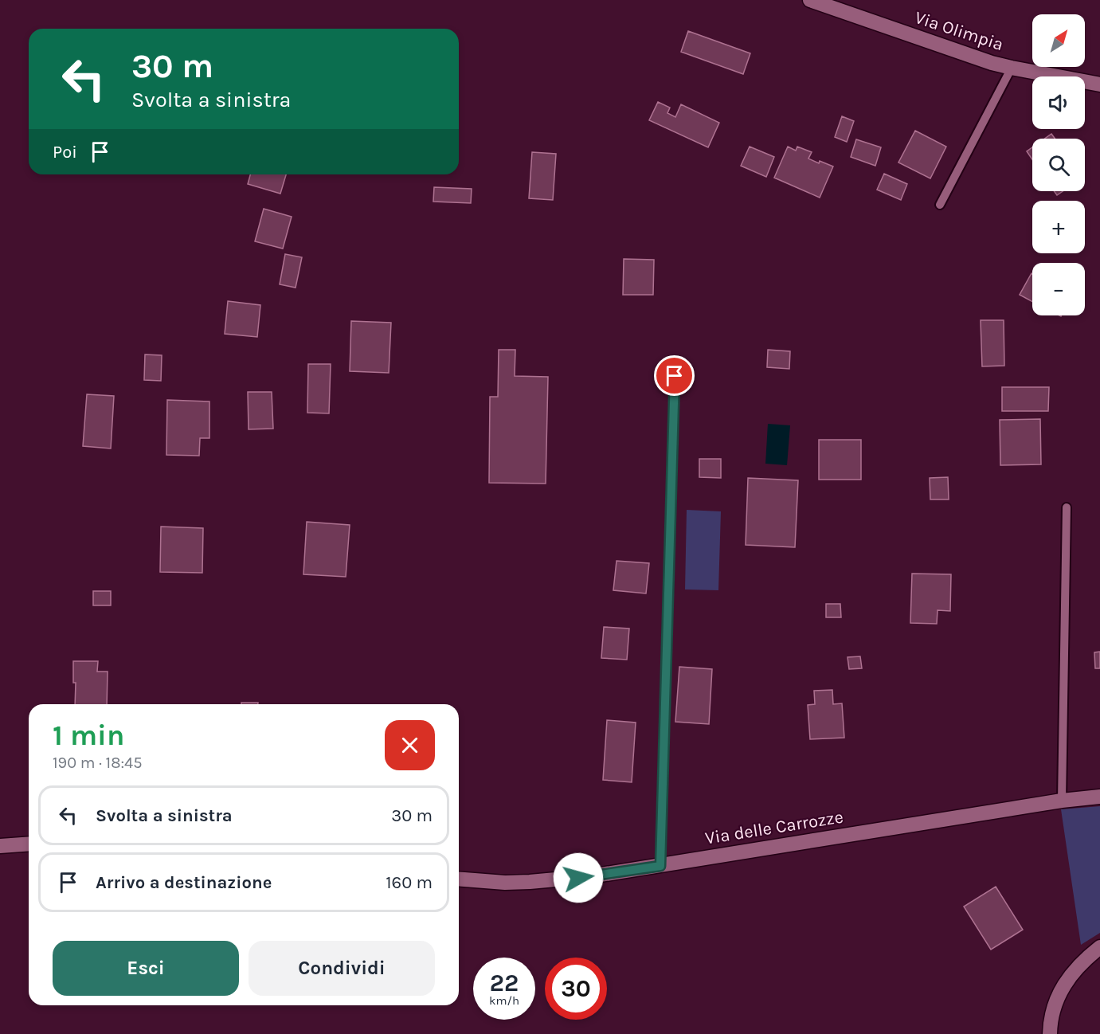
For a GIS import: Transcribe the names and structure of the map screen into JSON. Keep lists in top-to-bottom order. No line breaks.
{"streets":{"street":["Via Olimpia","Via delle Carrozze"]},"north":"top right","page":{"map_buttons":["+","−"],"turn":["30 m","Svolta a sinistra"],"then":"Poi","heading":["1 min","190 m · 18:45"],"list":[{"name":"Svolta a sinistra","value":"30 m"},{"name":"Arrivo a destinazione","value":"160 m"}],"buttons":["Esci","Condividi"],"speed":"22 km/h","limit":"30"}}
